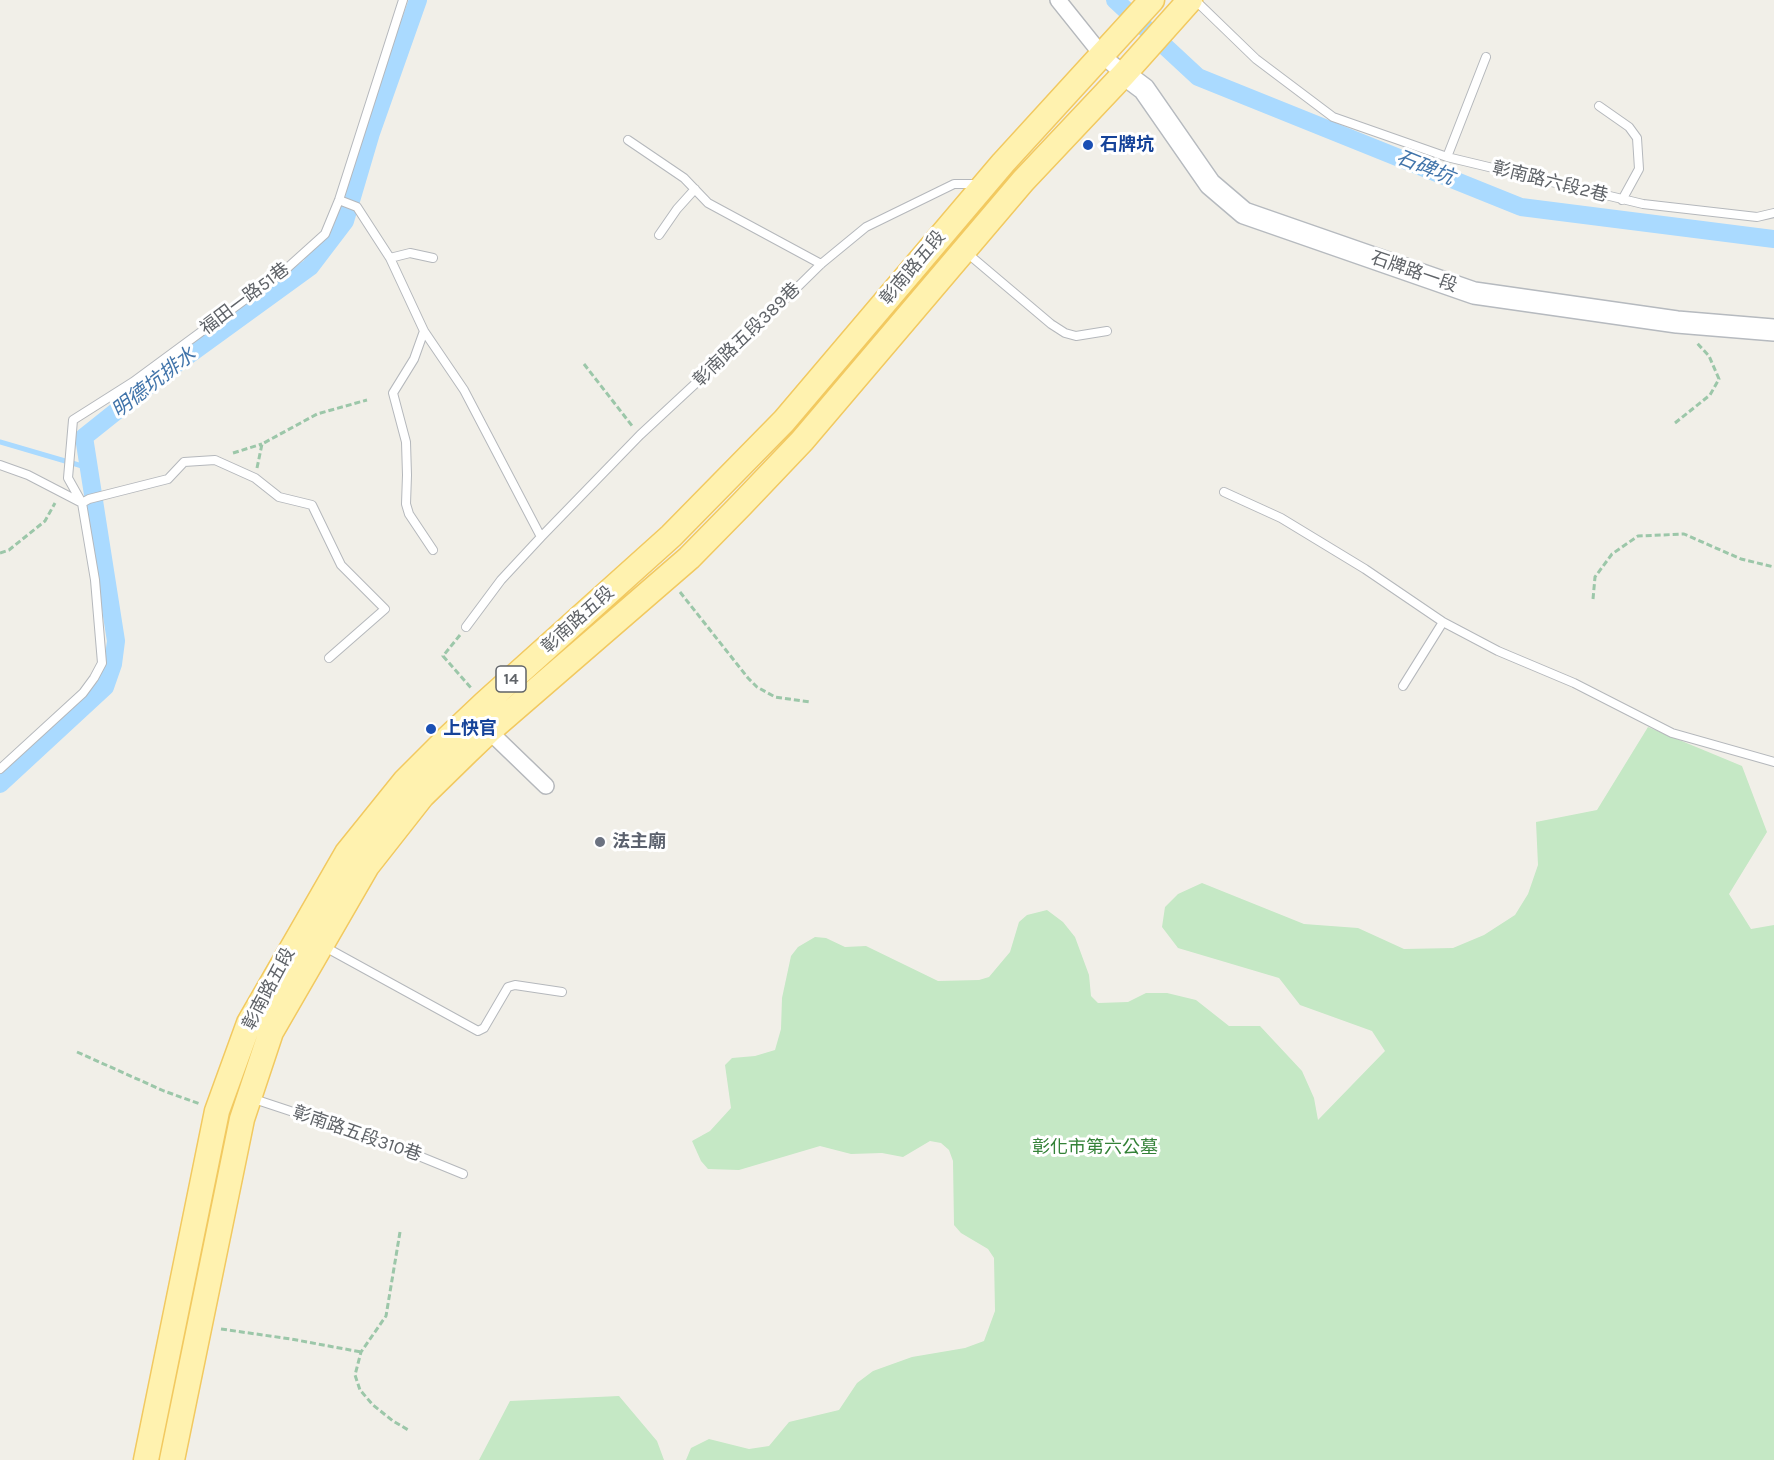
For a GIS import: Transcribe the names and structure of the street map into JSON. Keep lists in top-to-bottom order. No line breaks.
{"streets":{"main road":["彰南路五段","14"],"street":["石牌路一段"],"lane":["彰南路六段2巷","福田一路51巷","彰南路五段389巷","彰南路五段310巷"]},"crossings":[["彰南路五段","石牌路一段"],["彰南路五段","彰南路五段389巷"],["彰南路五段","彰南路五段310巷"]],"water":["石碑坑","明德坑排水"],"parks":["彰化市第六公墓"],"places":["石牌坑","上快官","法主廟"]}
